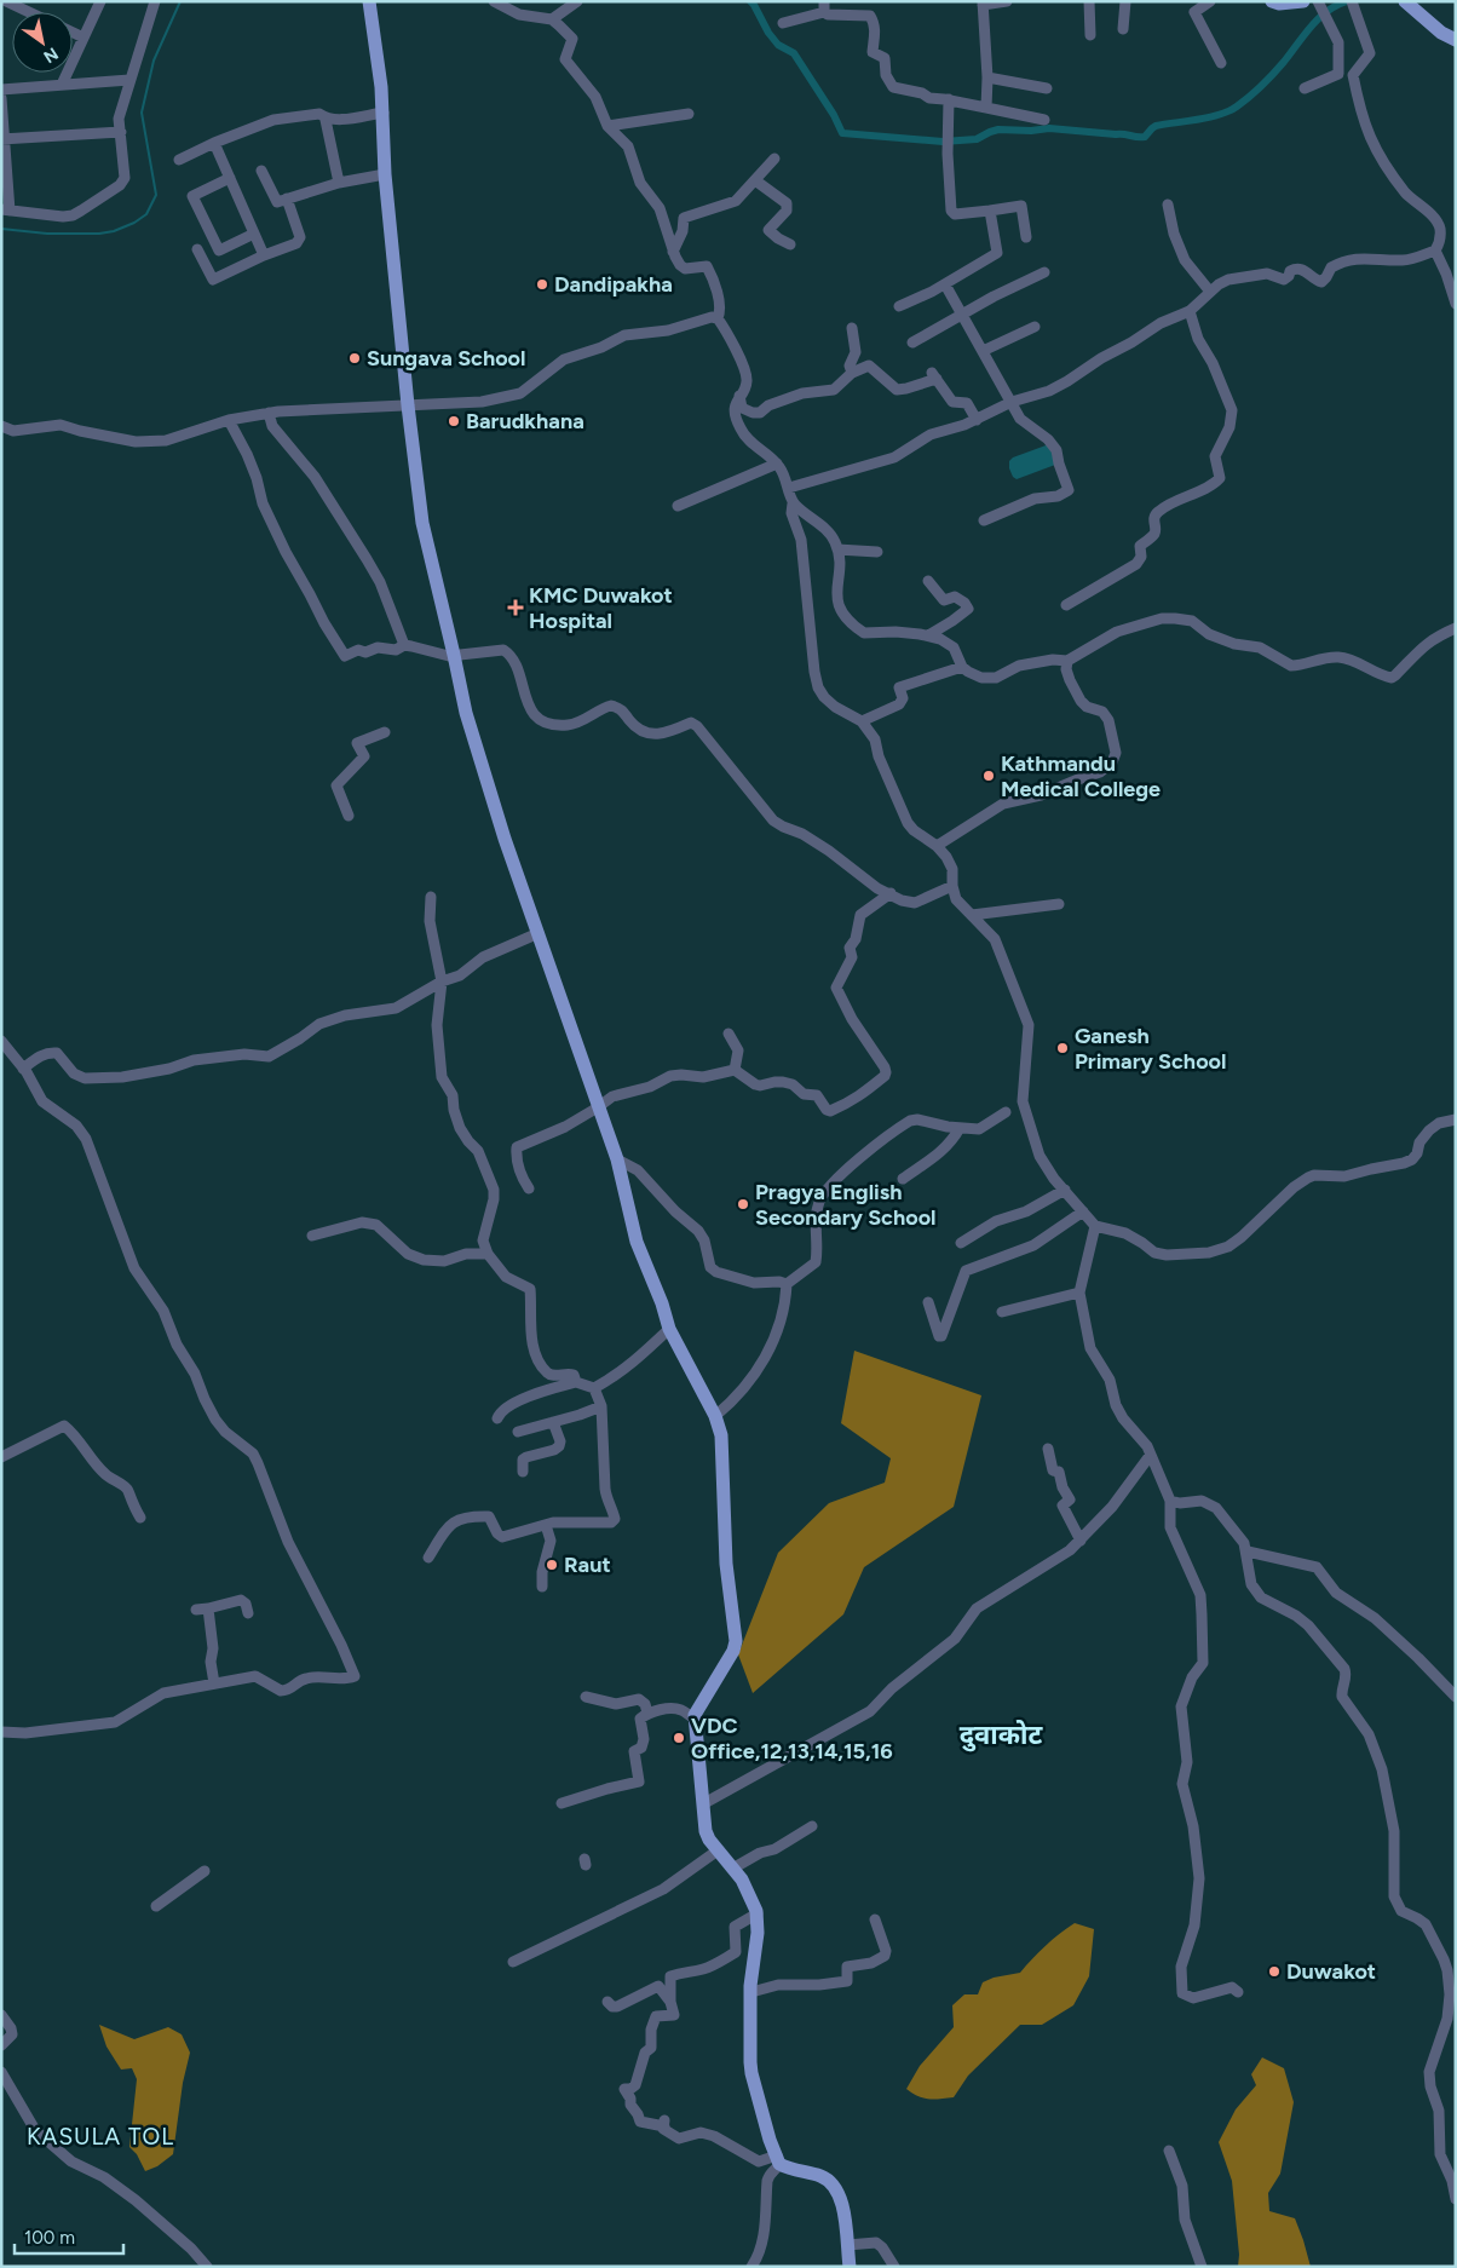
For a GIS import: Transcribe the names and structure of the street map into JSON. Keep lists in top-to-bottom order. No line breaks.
{"districts":["दुवाकोट","KASULA TOL"],"places":{"other":["Dandipakha","Sungava School","Barudkhana","Kathmandu Medical College","Ganesh Primary School","Pragya English Secondary School","Raut","VDC Office,12,13,14,15,16","Duwakot"],"health":["KMC Duwakot Hospital"]},"scale_bar":"100 m","north":"bottom right"}
